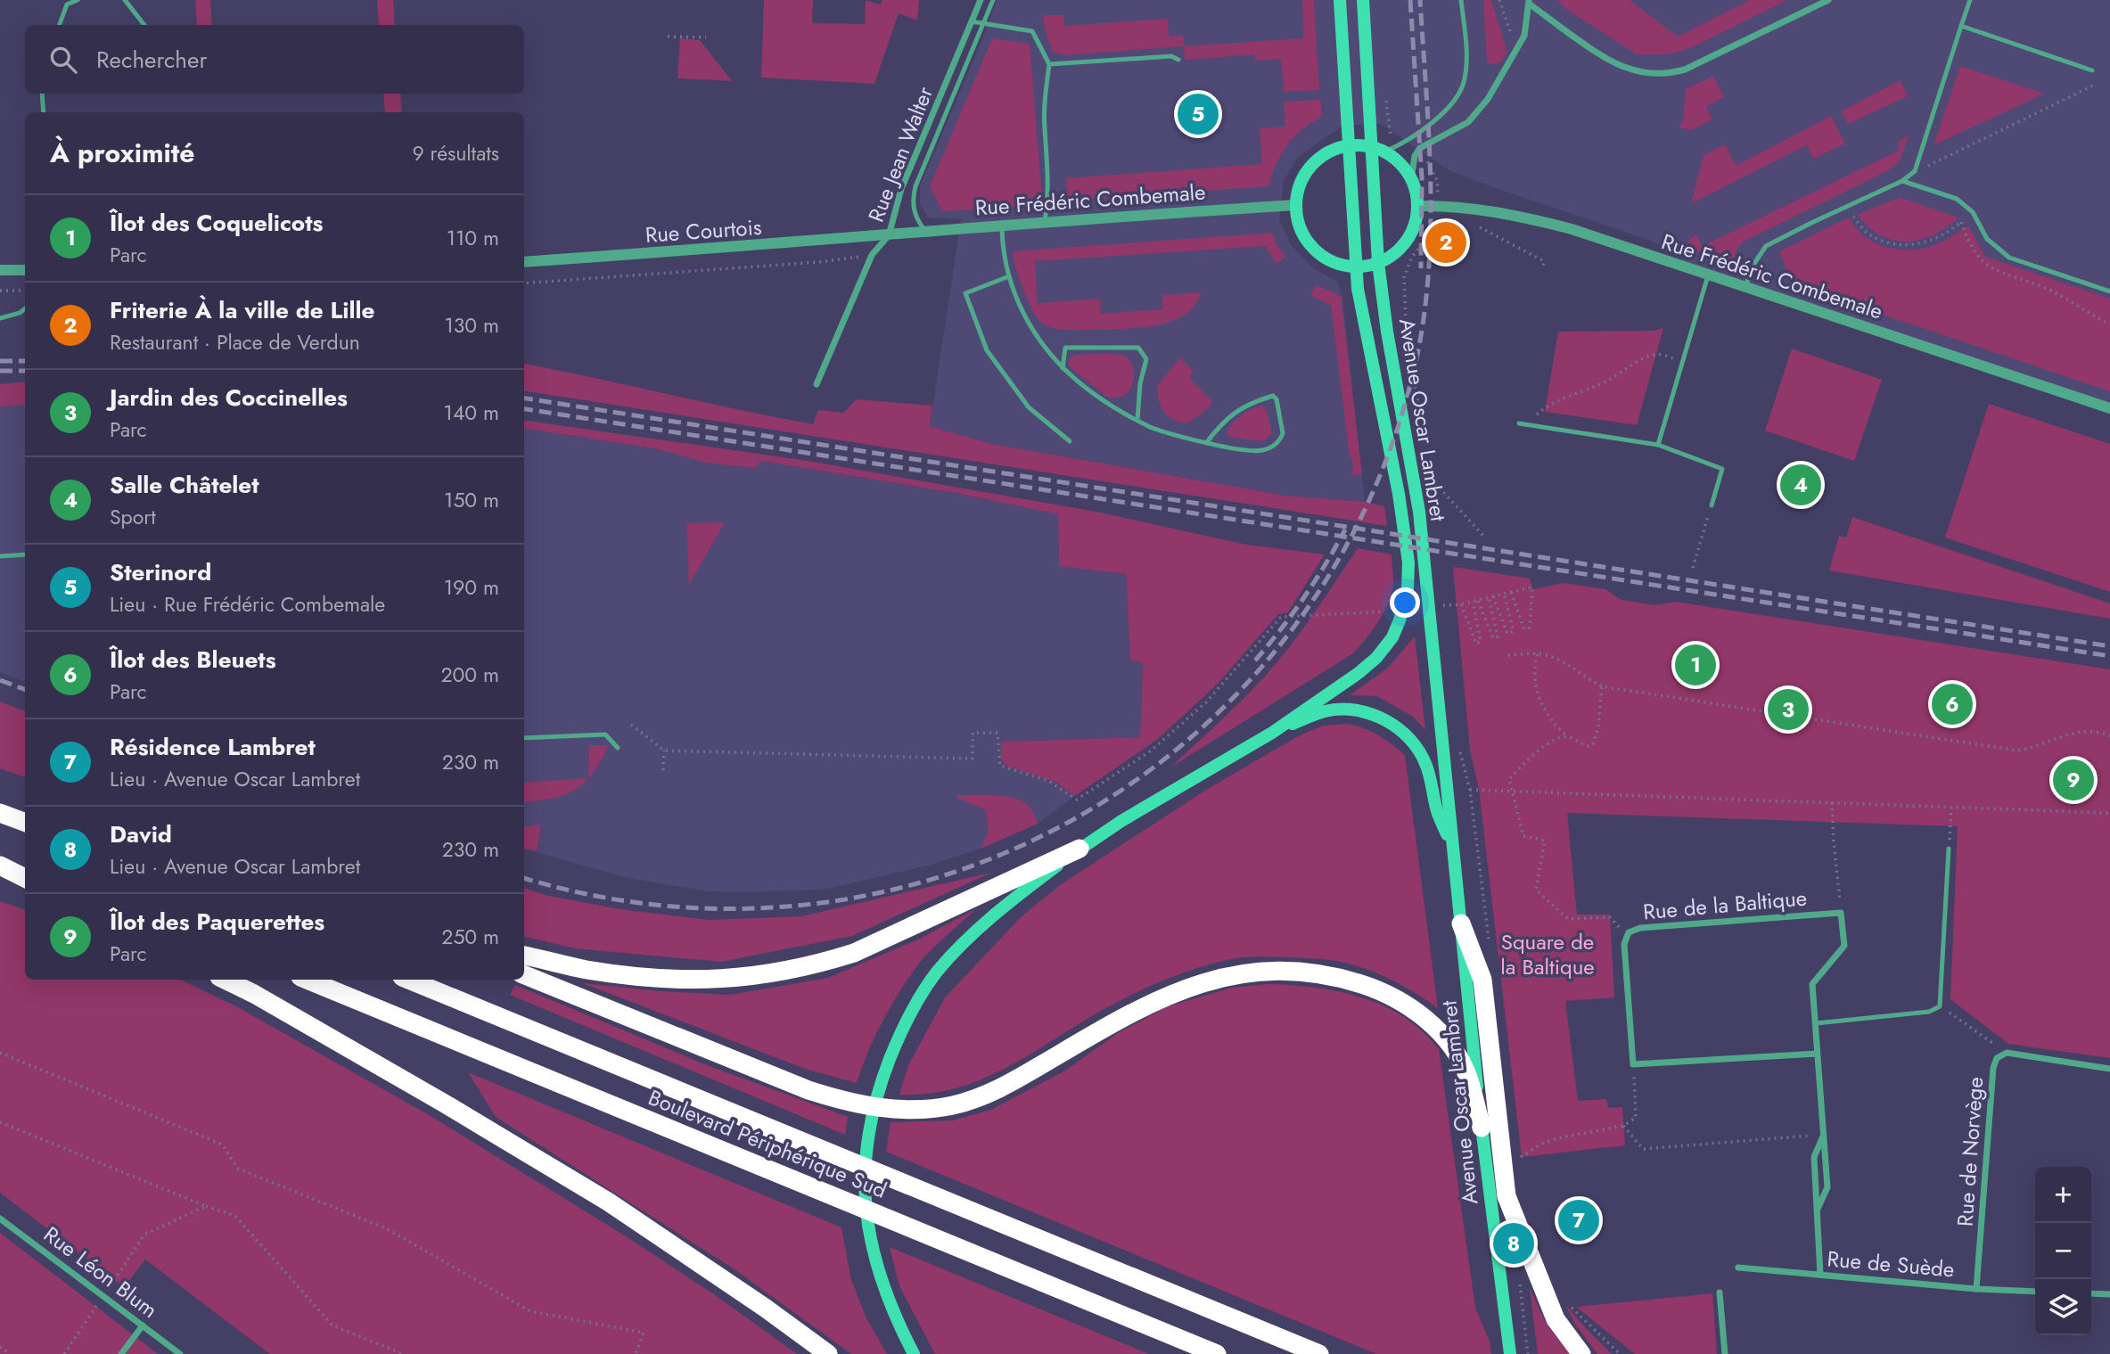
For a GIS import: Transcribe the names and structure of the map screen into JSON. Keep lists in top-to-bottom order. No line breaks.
{"streets":{"highway":["Boulevard Périphérique Sud"],"main road":["Avenue Oscar Lambret"],"street":["Rue Jean Walter","Rue Frédéric Combemale","Rue Courtois","Rue de la Baltique","Rue de Norvège","Rue de Suède","Rue Léon Blum"]},"crossings":[["Rue Jean Walter","Rue Frédéric Combemale"],["Rue Jean Walter","Rue Courtois"],["Rue Frédéric Combemale","Rue Courtois"],["Rue Frédéric Combemale","Avenue Oscar Lambret"],["Rue de Norvège","Rue de Suède"]],"parks":["Square de la Baltique"],"page":{"search":"Rechercher","pins":["5","2","4","1","6","3","9","7","8"],"heading":["À proximité","9 résultats"],"list":[{"mark":"1","name":"Îlot des Coquelicots","note":"Parc","value":"110 m"},{"mark":"2","name":"Friterie À la ville de Lille","note":"Restaurant · Place de Verdun","value":"130 m"},{"mark":"3","name":"Jardin des Coccinelles","note":"Parc","value":"140 m"},{"mark":"4","name":"Salle Châtelet","note":"Sport","value":"150 m"},{"mark":"5","name":"Sterinord","note":"Lieu · Rue Frédéric Combemale","value":"190 m"},{"mark":"6","name":"Îlot des Bleuets","note":"Parc","value":"200 m"},{"mark":"7","name":"Résidence Lambret","note":"Lieu · Avenue Oscar Lambret","value":"230 m"},{"mark":"8","name":"David","note":"Lieu · Avenue Oscar Lambret","value":"230 m"},{"mark":"9","name":"Îlot des Paquerettes","note":"Parc","value":"250 m"}],"map_buttons":["+","−"]}}
